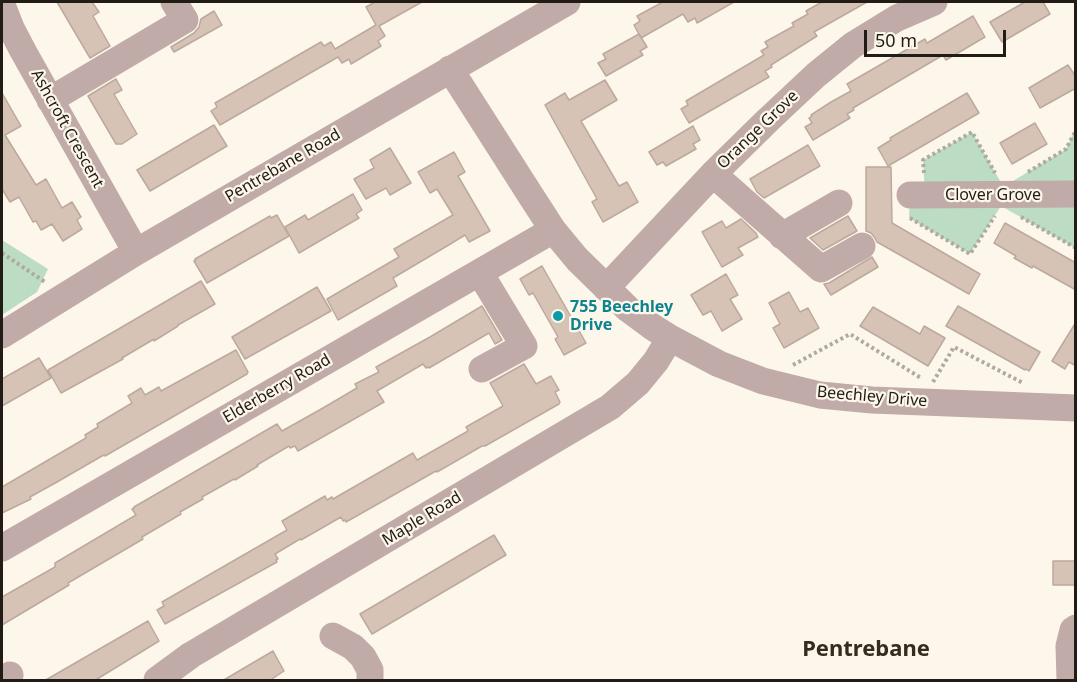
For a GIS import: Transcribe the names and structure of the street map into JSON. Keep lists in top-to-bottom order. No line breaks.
{"streets":{"street":["Ashcroft Crescent","Orange Grove","Pentrebane Road","Clover Grove","Elderberry Road","Beechley Drive","Maple Road"]},"crossings":[["Ashcroft Crescent","Pentrebane Road"],["Orange Grove","Beechley Drive"],["Pentrebane Road","Beechley Drive"],["Elderberry Road","Beechley Drive"],["Beechley Drive","Maple Road"]],"districts":["Pentrebane"],"places":["755 Beechley Drive"],"scale_bar":"50 m"}
